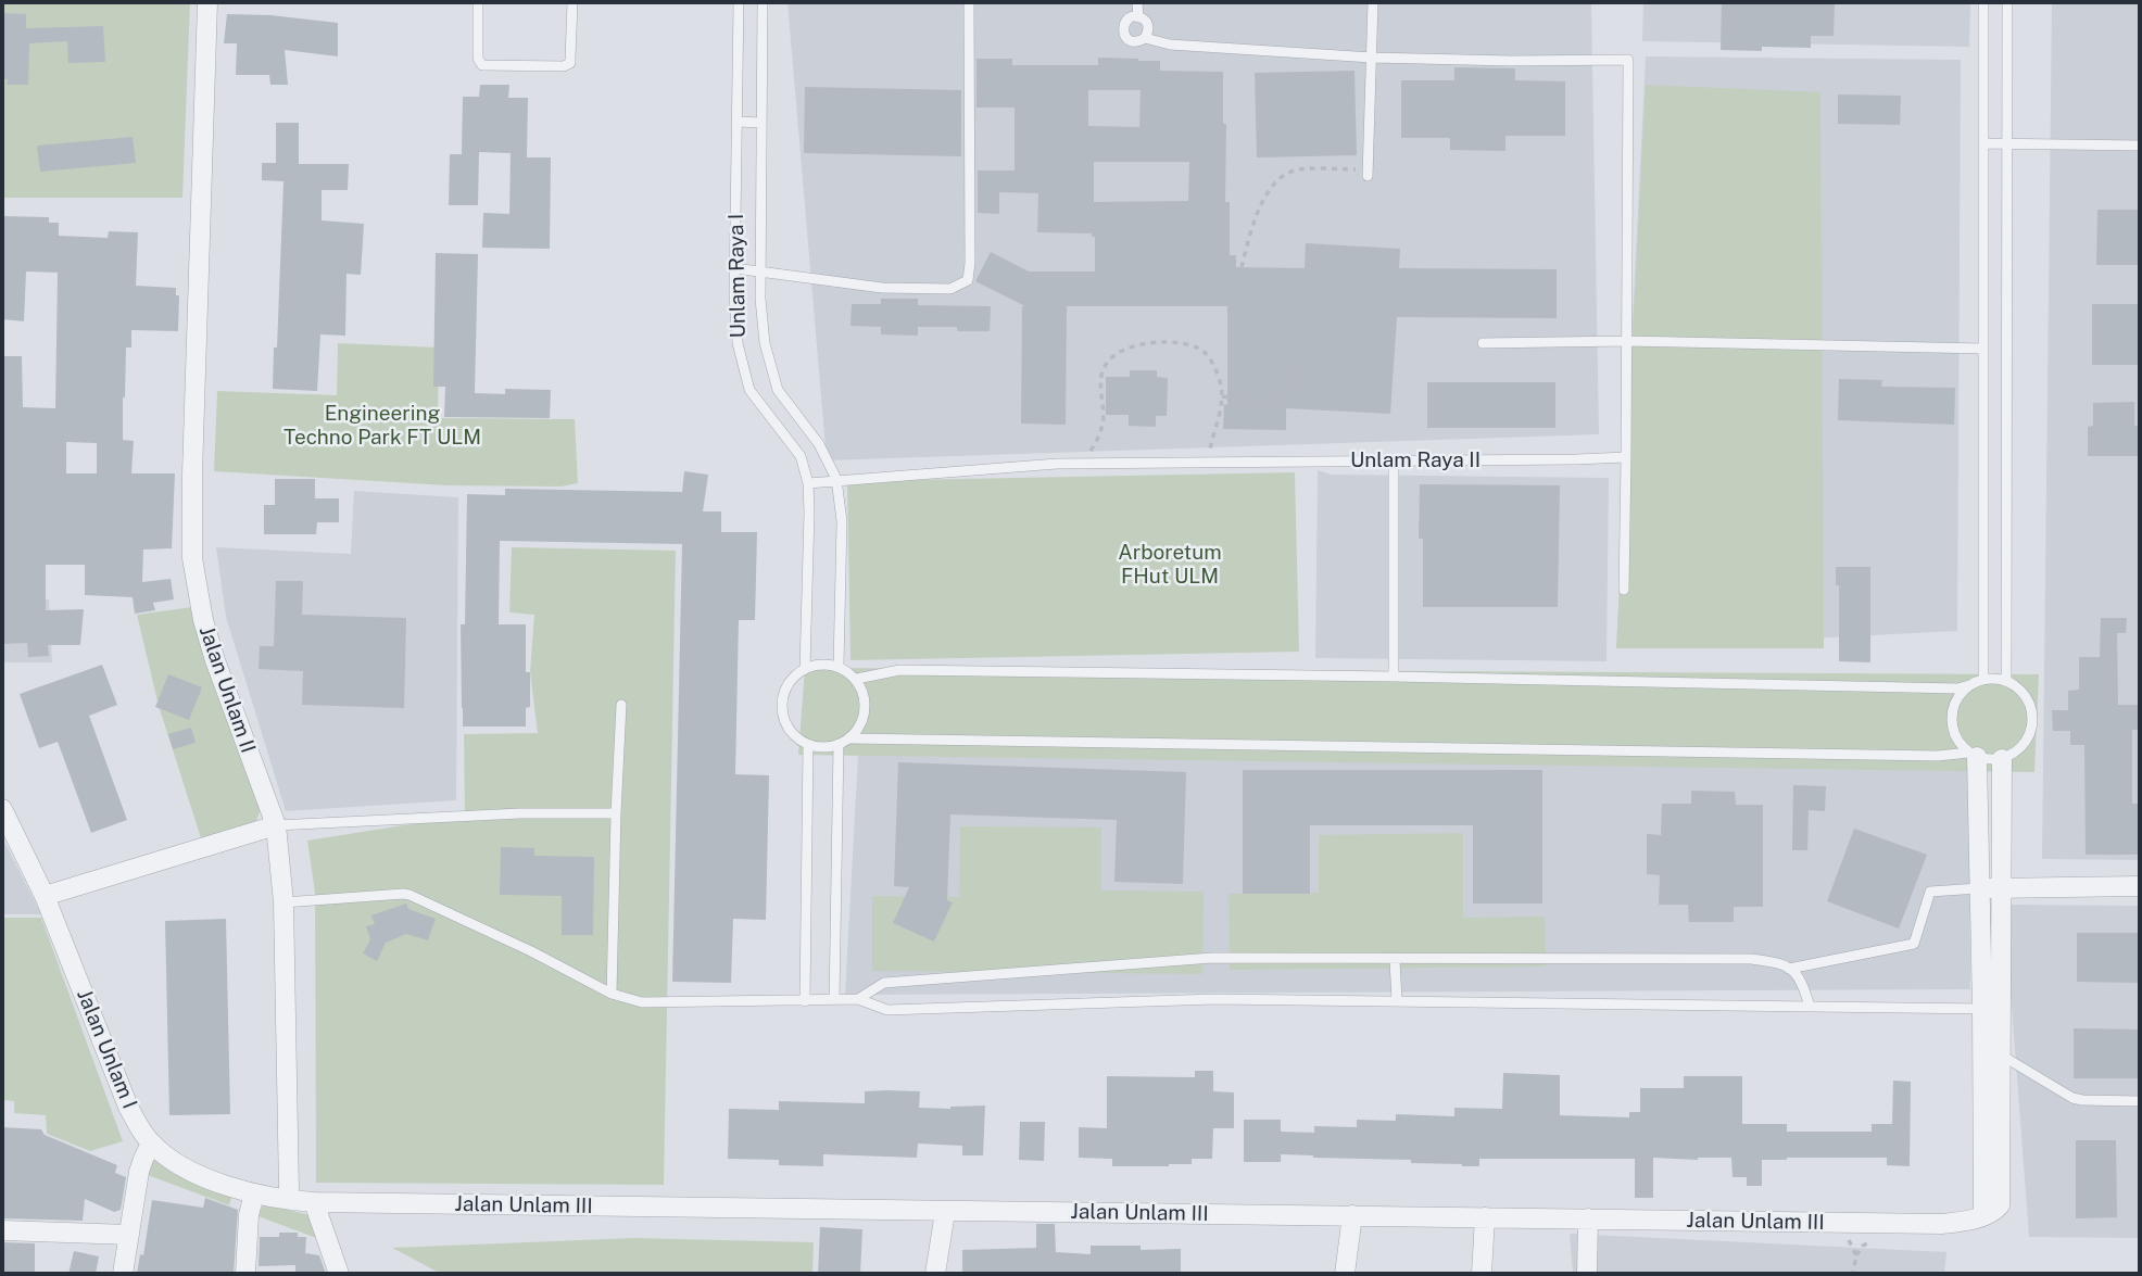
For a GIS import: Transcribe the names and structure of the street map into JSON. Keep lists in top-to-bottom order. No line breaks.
{"streets":{"street":["Jalan Unlam II","Jalan Unlam I","Jalan Unlam III"],"lane":["Unlam Raya I","Unlam Raya II"]},"crossings":[["Unlam Raya I","Unlam Raya II"],["Jalan Unlam II","Jalan Unlam I"],["Jalan Unlam II","Jalan Unlam III"],["Jalan Unlam I","Jalan Unlam III"]],"parks":["Engineering Techno Park FT ULM","Arboretum FHut ULM"]}
